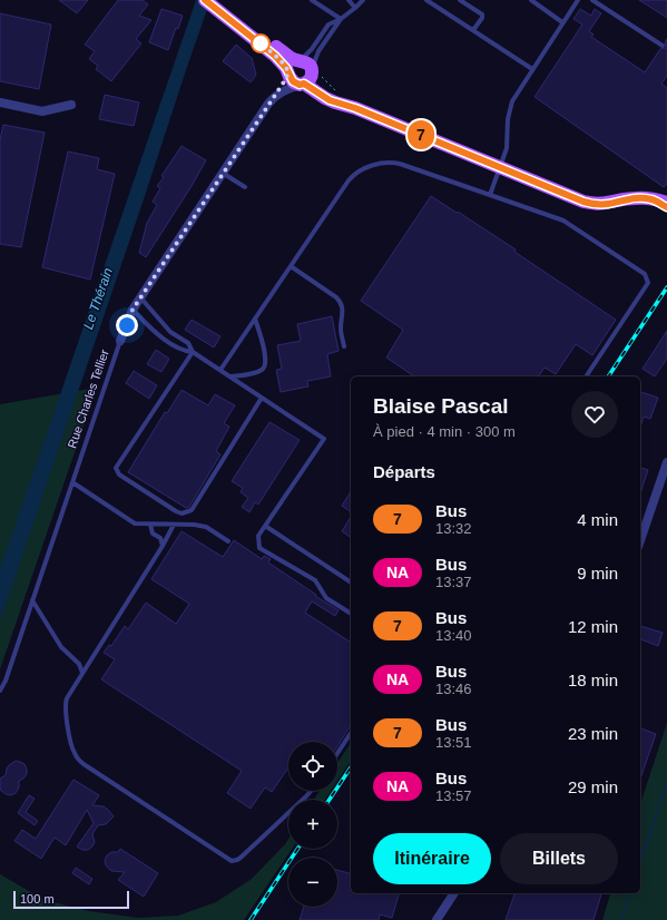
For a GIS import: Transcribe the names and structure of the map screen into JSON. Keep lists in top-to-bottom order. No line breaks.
{"streets":{"street":["Rue Charles Tellier"]},"water":["Le Thérain"],"lines":["bus line 7"],"scale_bar":"100 m","page":{"on_map":"7","heading":[["Blaise Pascal","À pied · 4 min · 300 m"],"Départs"],"list":[{"mark":"7","name":"Bus","note":"13:32","value":"4 min"},{"mark":"NA","name":"Bus","note":"13:37","value":"9 min"},{"mark":"7","name":"Bus","note":"13:40","value":"12 min"},{"mark":"NA","name":"Bus","note":"13:46","value":"18 min"},{"mark":"7","name":"Bus","note":"13:51","value":"23 min"},{"mark":"NA","name":"Bus","note":"13:57","value":"29 min"}],"map_buttons":["+","−"],"buttons":["Itinéraire","Billets"],"scale":"100 m"}}
